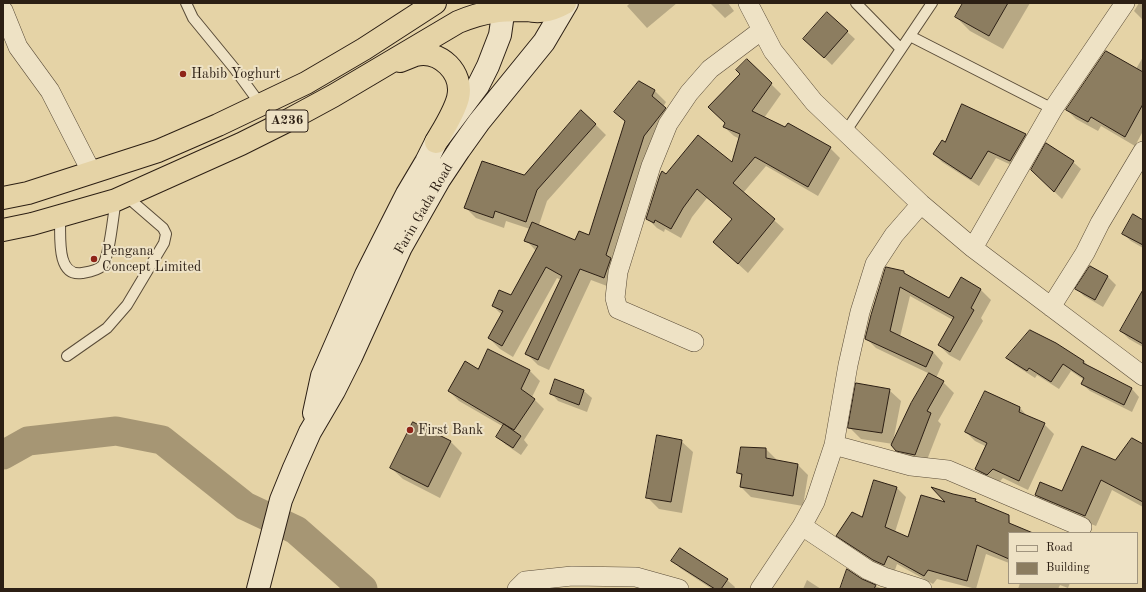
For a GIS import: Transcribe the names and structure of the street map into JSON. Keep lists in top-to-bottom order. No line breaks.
{"streets":{"highway":["A236"],"main road":["Farin Gada Road"]},"crossings":[["A236","Farin Gada Road"]],"places":["Habib Yoghurt","Pengana Concept Limited","First Bank"],"legend":["Road","Building"]}
